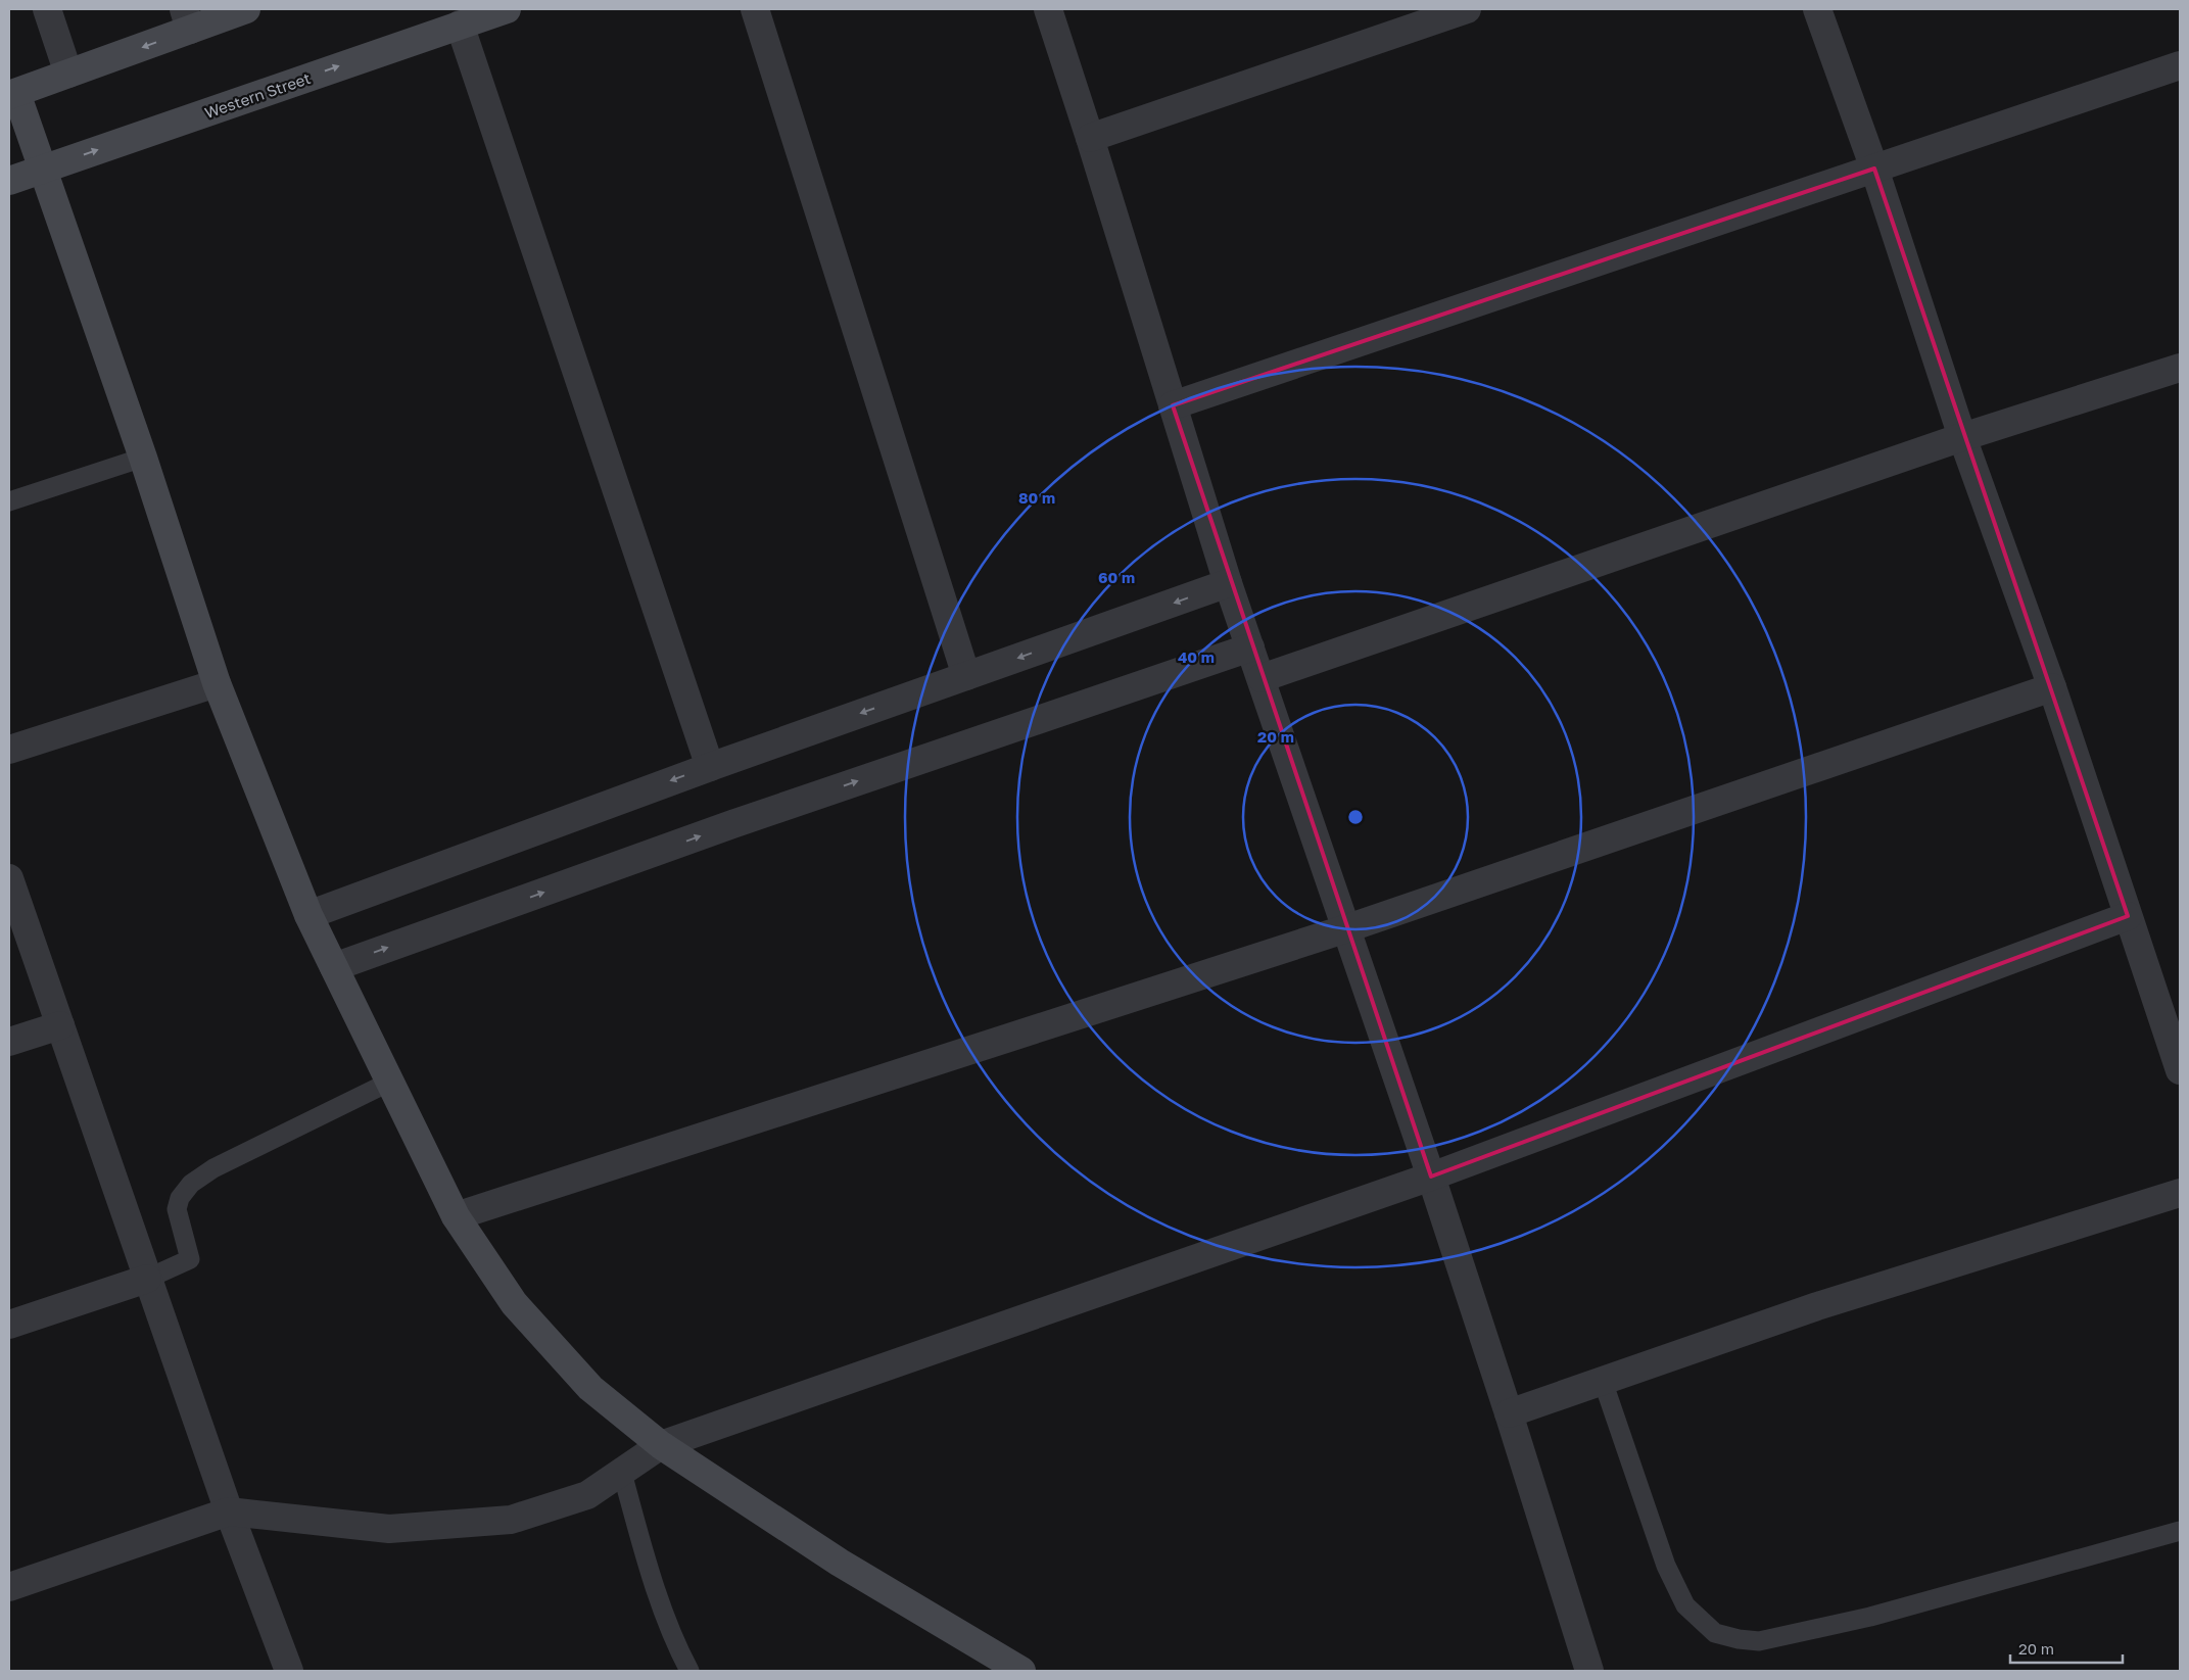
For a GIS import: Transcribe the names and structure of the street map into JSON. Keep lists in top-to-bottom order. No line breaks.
{"streets":{"street":["Western Street"]},"scale_bar":"20 m","rings":["80 m","60 m","40 m","20 m"]}
